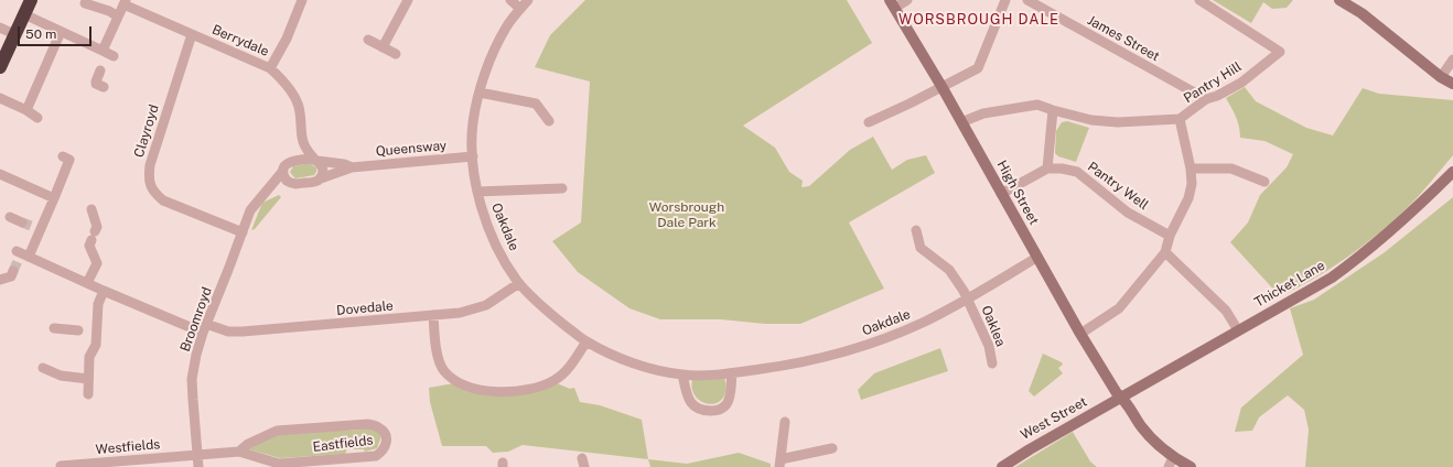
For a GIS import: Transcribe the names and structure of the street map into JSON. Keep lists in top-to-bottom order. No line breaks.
{"streets":{"street":["James Street","Berrydale","Pantry Hill","Clayroyd","Queensway","Pantry Well","High Street","Oakdale","Thicket Lane","Dovedale","Broomroyd","Oaklea","West Street","Eastfields","Westfields"]},"crossings":[["James Street","Pantry Hill"],["Berrydale","Clayroyd"],["Clayroyd","Broomroyd"],["Queensway","Oakdale"],["Queensway","Broomroyd"],["High Street","Oakdale"],["High Street","Thicket Lane"],["High Street","West Street"],["Oakdale","Dovedale"],["Oakdale","Oaklea"],["Thicket Lane","West Street"],["Dovedale","Broomroyd"],["Broomroyd","Eastfields"],["Broomroyd","Westfields"],["Eastfields","Westfields"]],"districts":["WORSBROUGH DALE"],"parks":["Worsbrough Dale Park"],"scale_bar":"50 m"}
